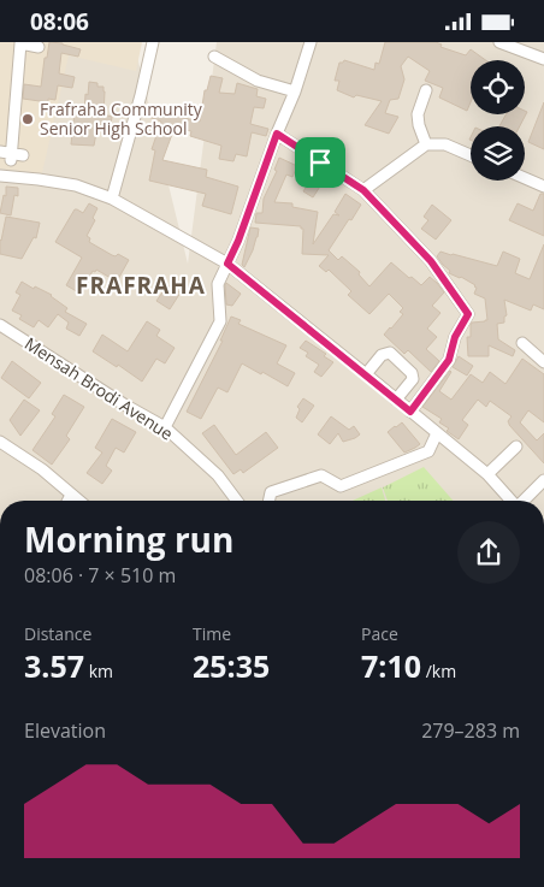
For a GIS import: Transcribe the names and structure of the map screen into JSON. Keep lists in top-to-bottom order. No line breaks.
{"streets":{"street":["Mensah Brodi Avenue"]},"districts":["FRAFRAHA"],"places":["Frafraha Community Senior High School"],"page":{"status":"08:06","heading":["Morning run","08:06 · 7 × 510 m"],"stats":[["Distance","3.57 km"],["Time","25:35"],["Pace","7:10 /km"]],"chart":["Elevation","279–283 m"]}}
